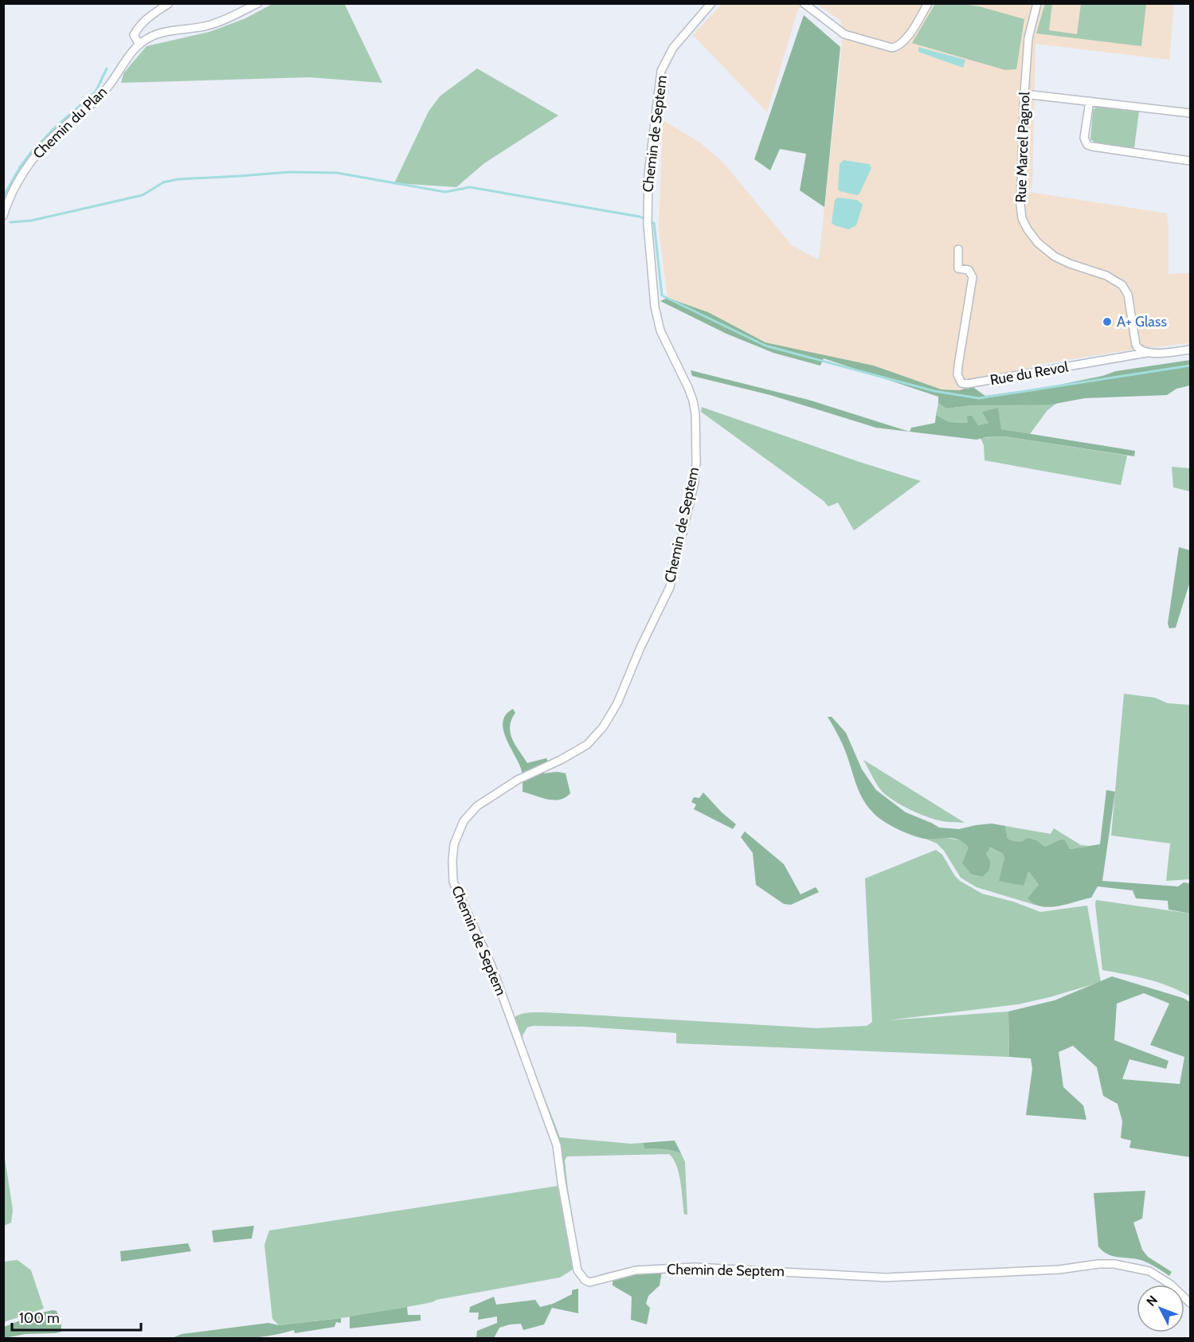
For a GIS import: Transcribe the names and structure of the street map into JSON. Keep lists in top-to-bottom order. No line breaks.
{"streets":{"street":["Chemin du Plan","Chemin de Septem","Rue Marcel Pagnol","Rue du Revol"]},"crossings":[["Rue Marcel Pagnol","Rue du Revol"]],"places":["A+ Glass"],"scale_bar":"100 m","north":"top left"}
